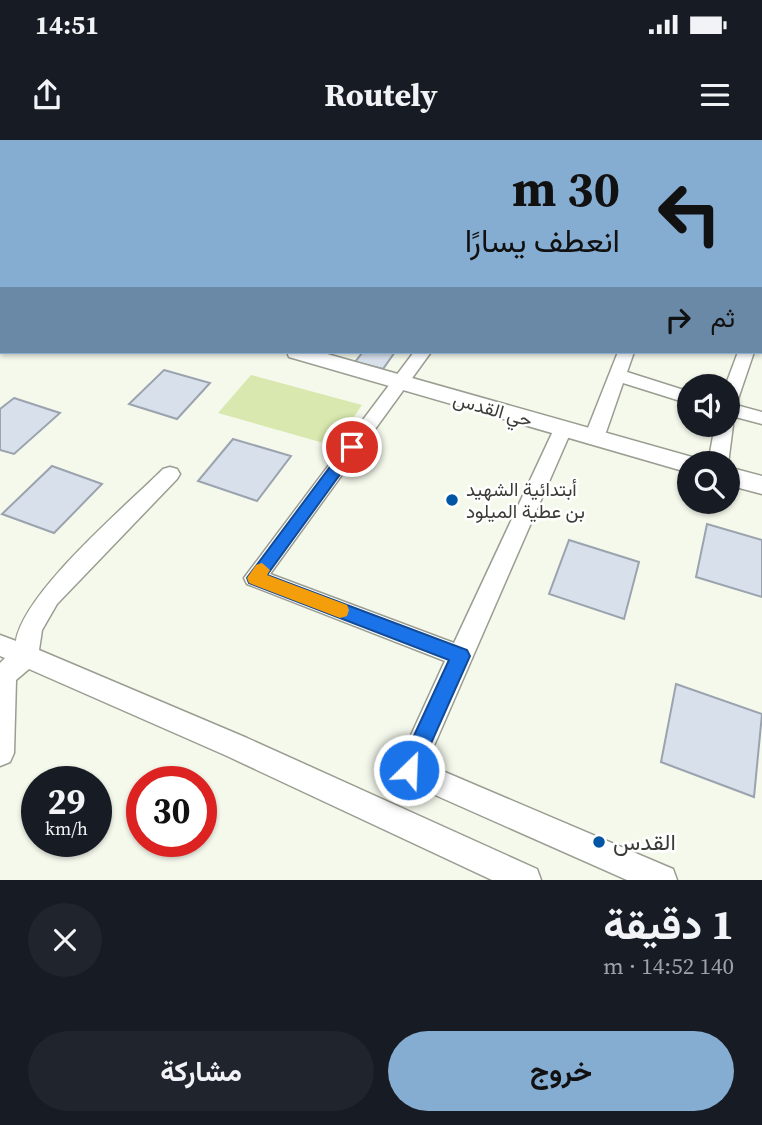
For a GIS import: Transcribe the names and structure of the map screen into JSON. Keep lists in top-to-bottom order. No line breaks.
{"streets":{"street":["حي القدس"]},"places":["أبتدائية الشهيد بن عطية الميلود","القدس"],"page":{"status":"14:51","header":"Routely","turn":["30 m","انعطف يسارًا"],"then":"ثم","speed":"29 km/h","limit":"30","heading":["1 دقيقة","140 m · 14:52"],"buttons":["خروج","مشاركة"]}}
